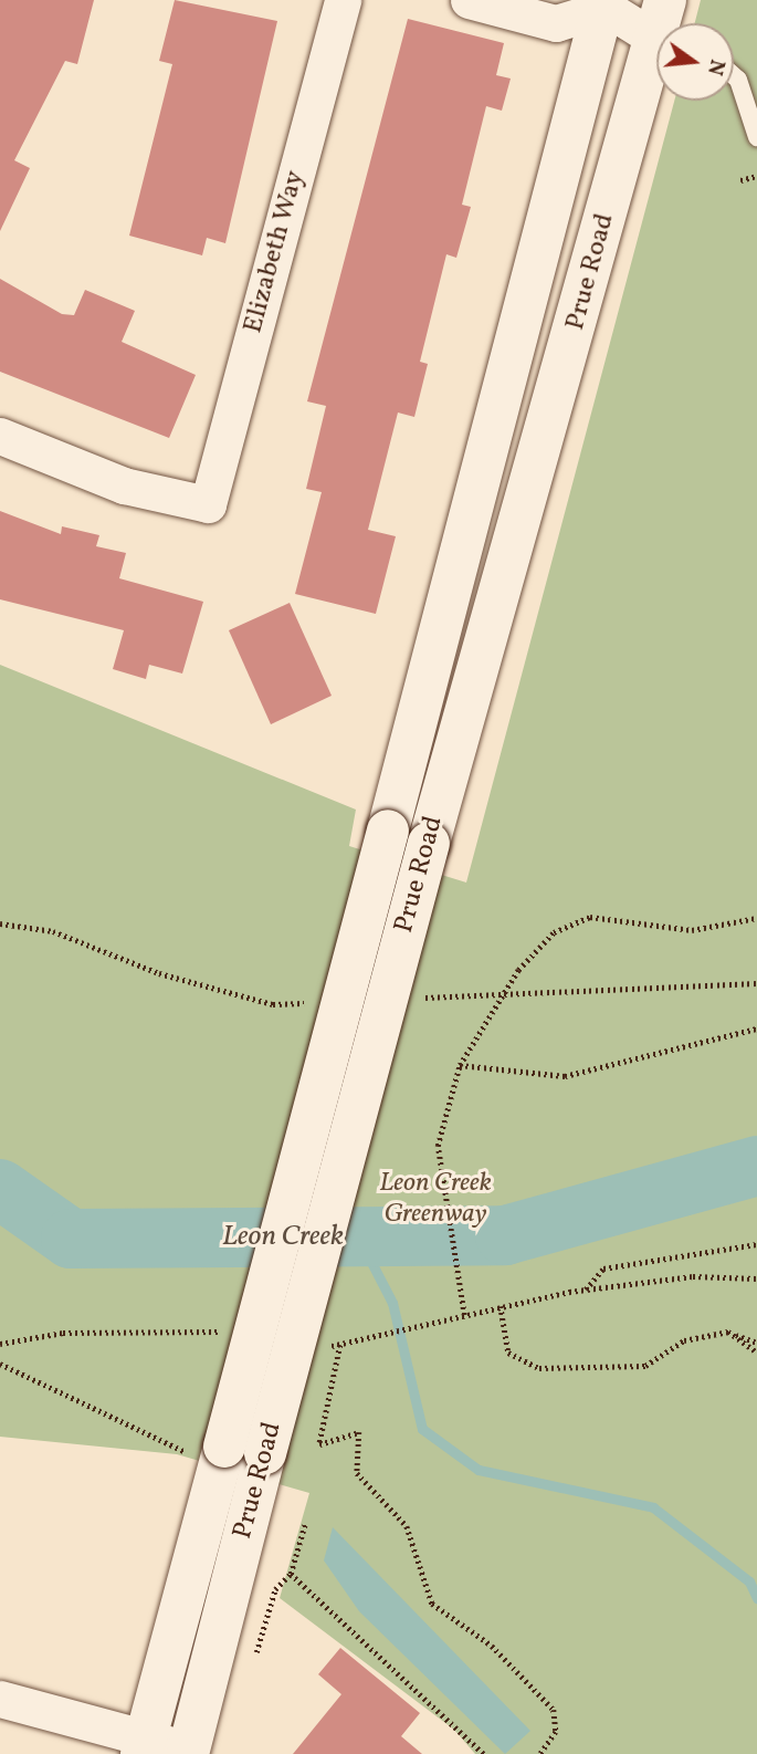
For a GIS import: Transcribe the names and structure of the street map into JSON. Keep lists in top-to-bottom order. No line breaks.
{"streets":{"main road":["Prue Road"],"street":["Elizabeth Way"]},"water":["Leon Creek"],"parks":["Leon Creek Greenway"],"north":"right"}
